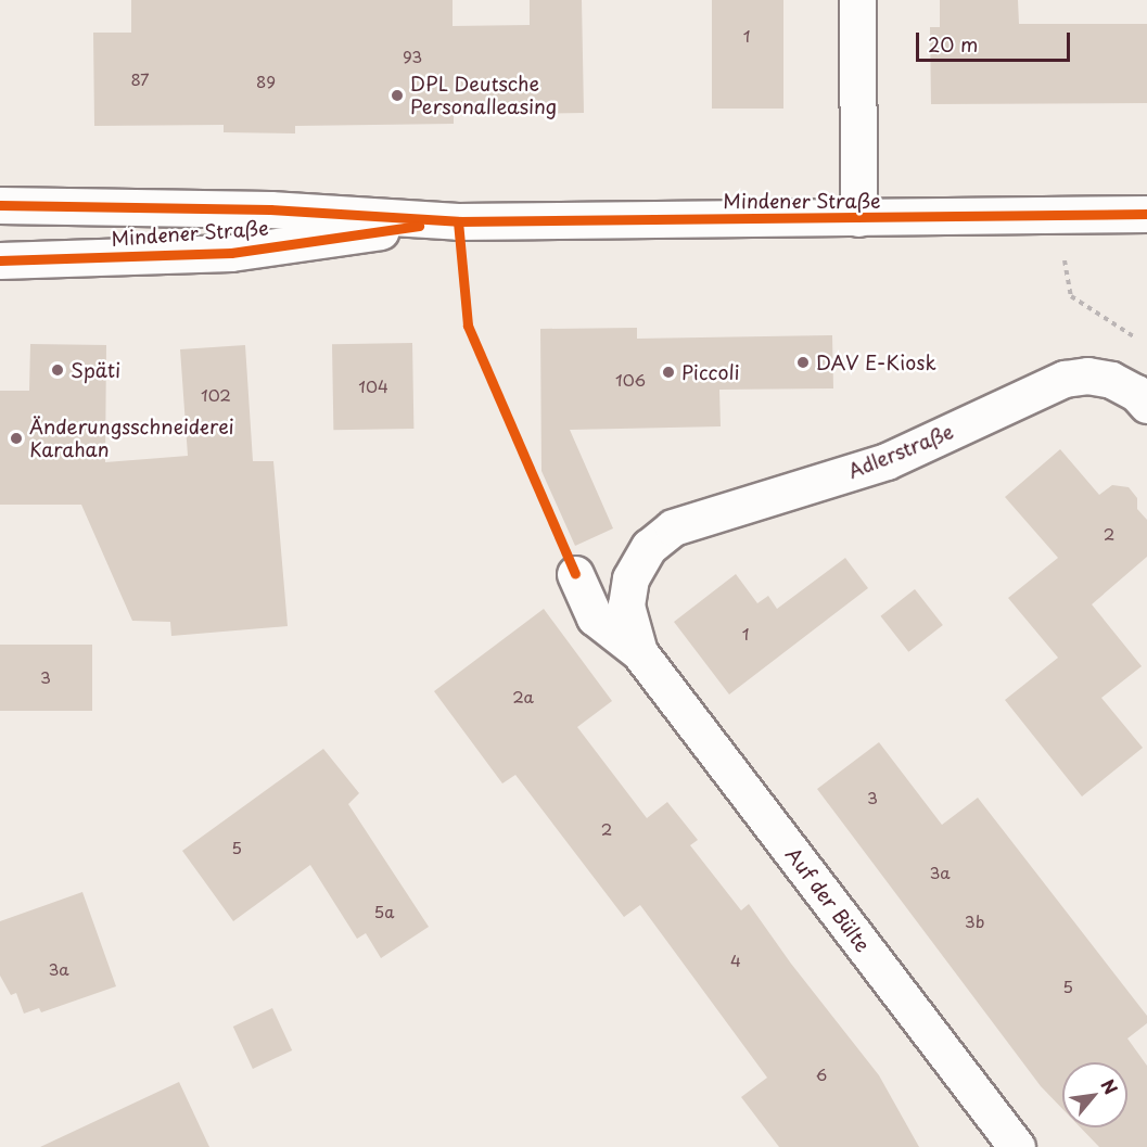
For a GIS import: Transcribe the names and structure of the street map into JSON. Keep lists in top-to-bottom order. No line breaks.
{"streets":{"street":["Mindener Straße","Adlerstraße","Auf der Bülte"]},"crossings":[["Adlerstraße","Auf der Bülte"]],"places":["DPL Deutsche Personalleasing","DAV E-Kiosk","Späti","Piccoli","Änderungsschneiderei Karahan"],"house_numbers":["1","93","87","89","106","104","102","2","1","3","2a","3","2","5","3a","5a","3b","4","3a","5","6"],"scale_bar":"20 m","north":"top right"}
